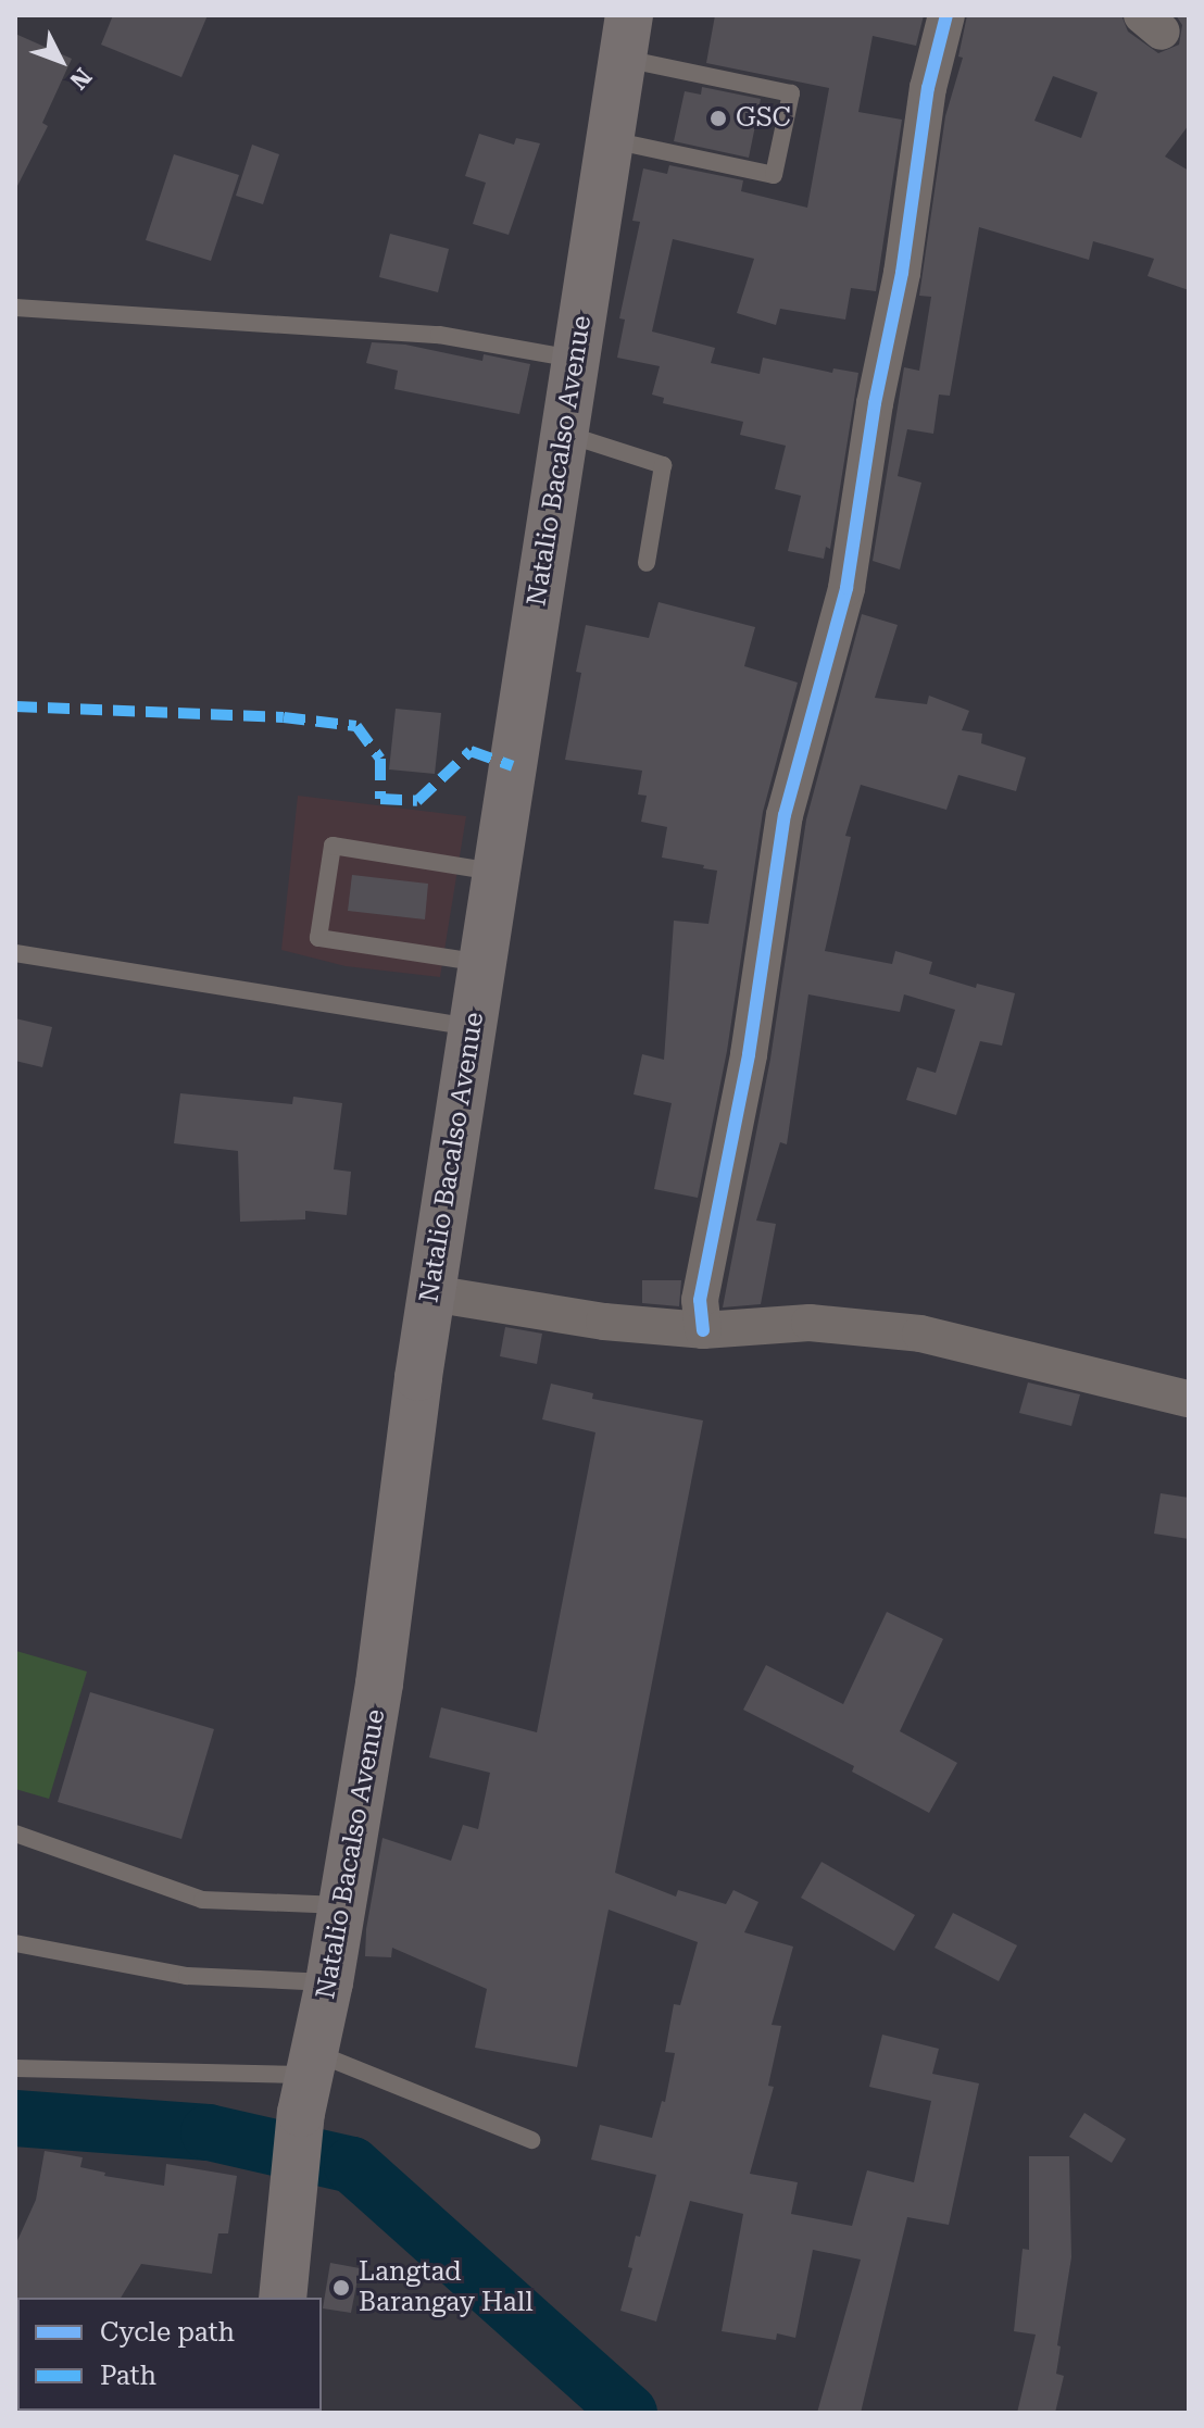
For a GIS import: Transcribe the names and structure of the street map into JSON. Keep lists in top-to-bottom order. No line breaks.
{"streets":{"highway":["Natalio Bacalso Avenue"]},"places":["GSC","Langtad Barangay Hall"],"legend":["Cycle path","Path"],"north":"bottom right"}
